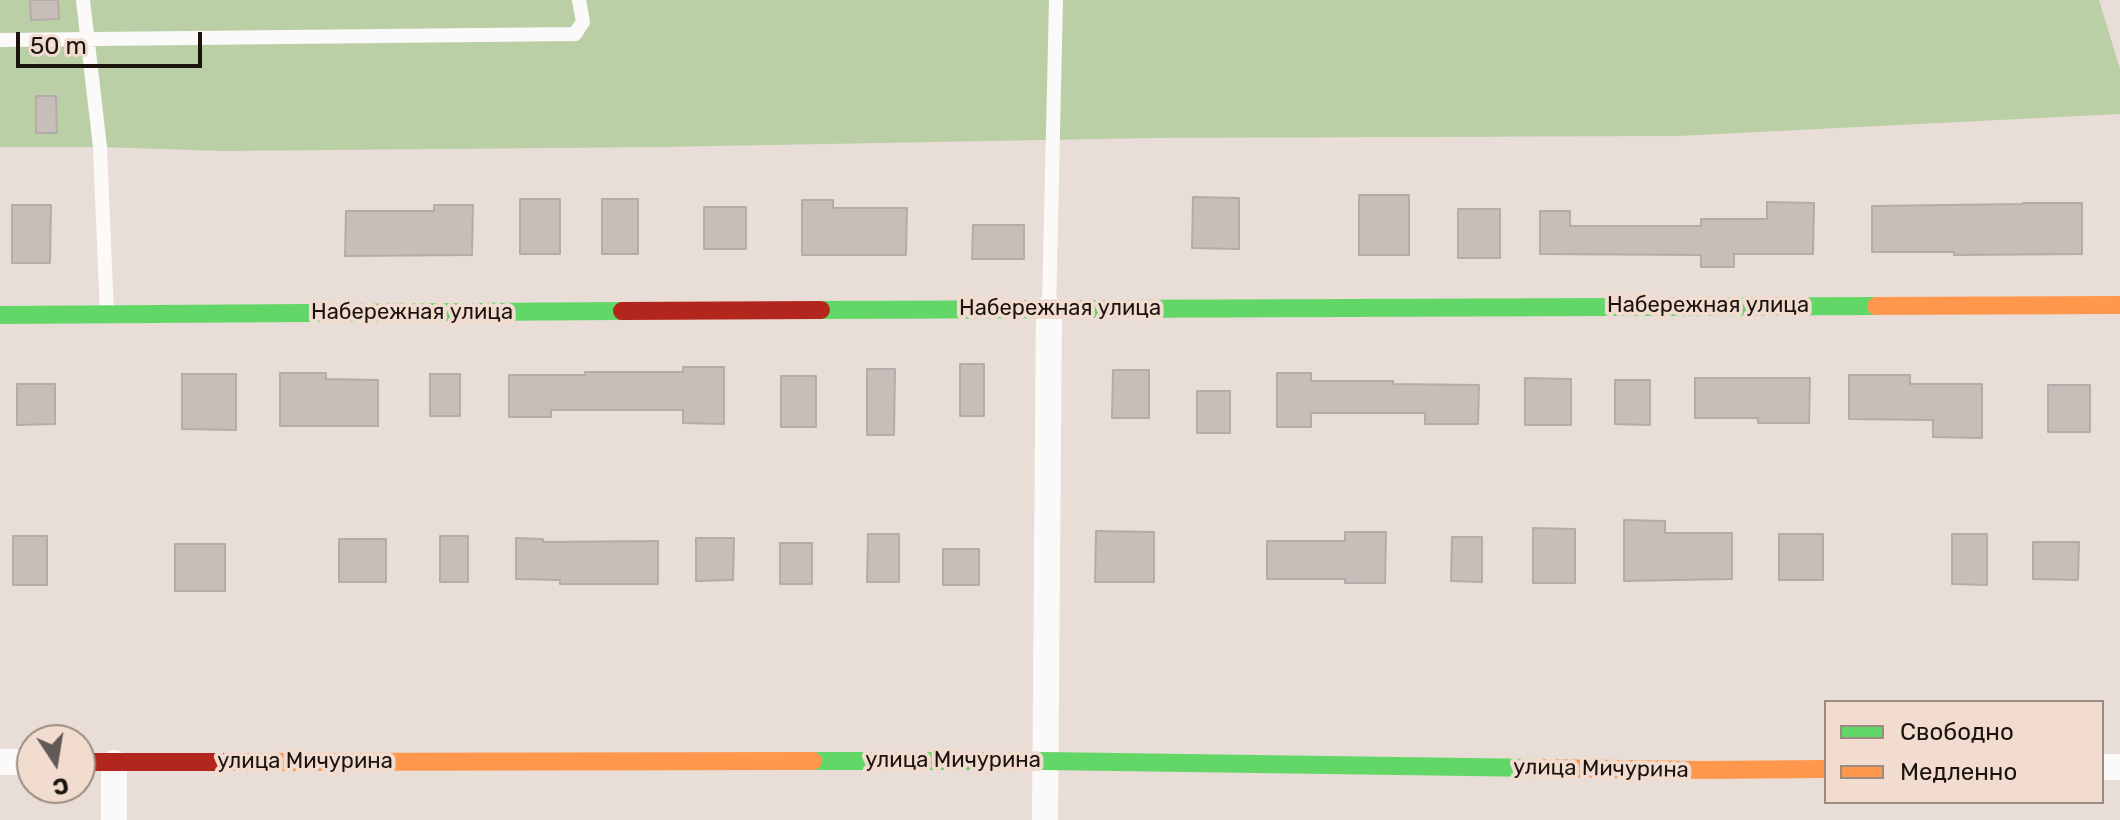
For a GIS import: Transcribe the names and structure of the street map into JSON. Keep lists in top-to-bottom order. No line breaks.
{"streets":{"street":["Набережная улица","улица Мичурина"]},"legend":["Свободно","Медленно"],"scale_bar":"50 m","north":"bottom"}
